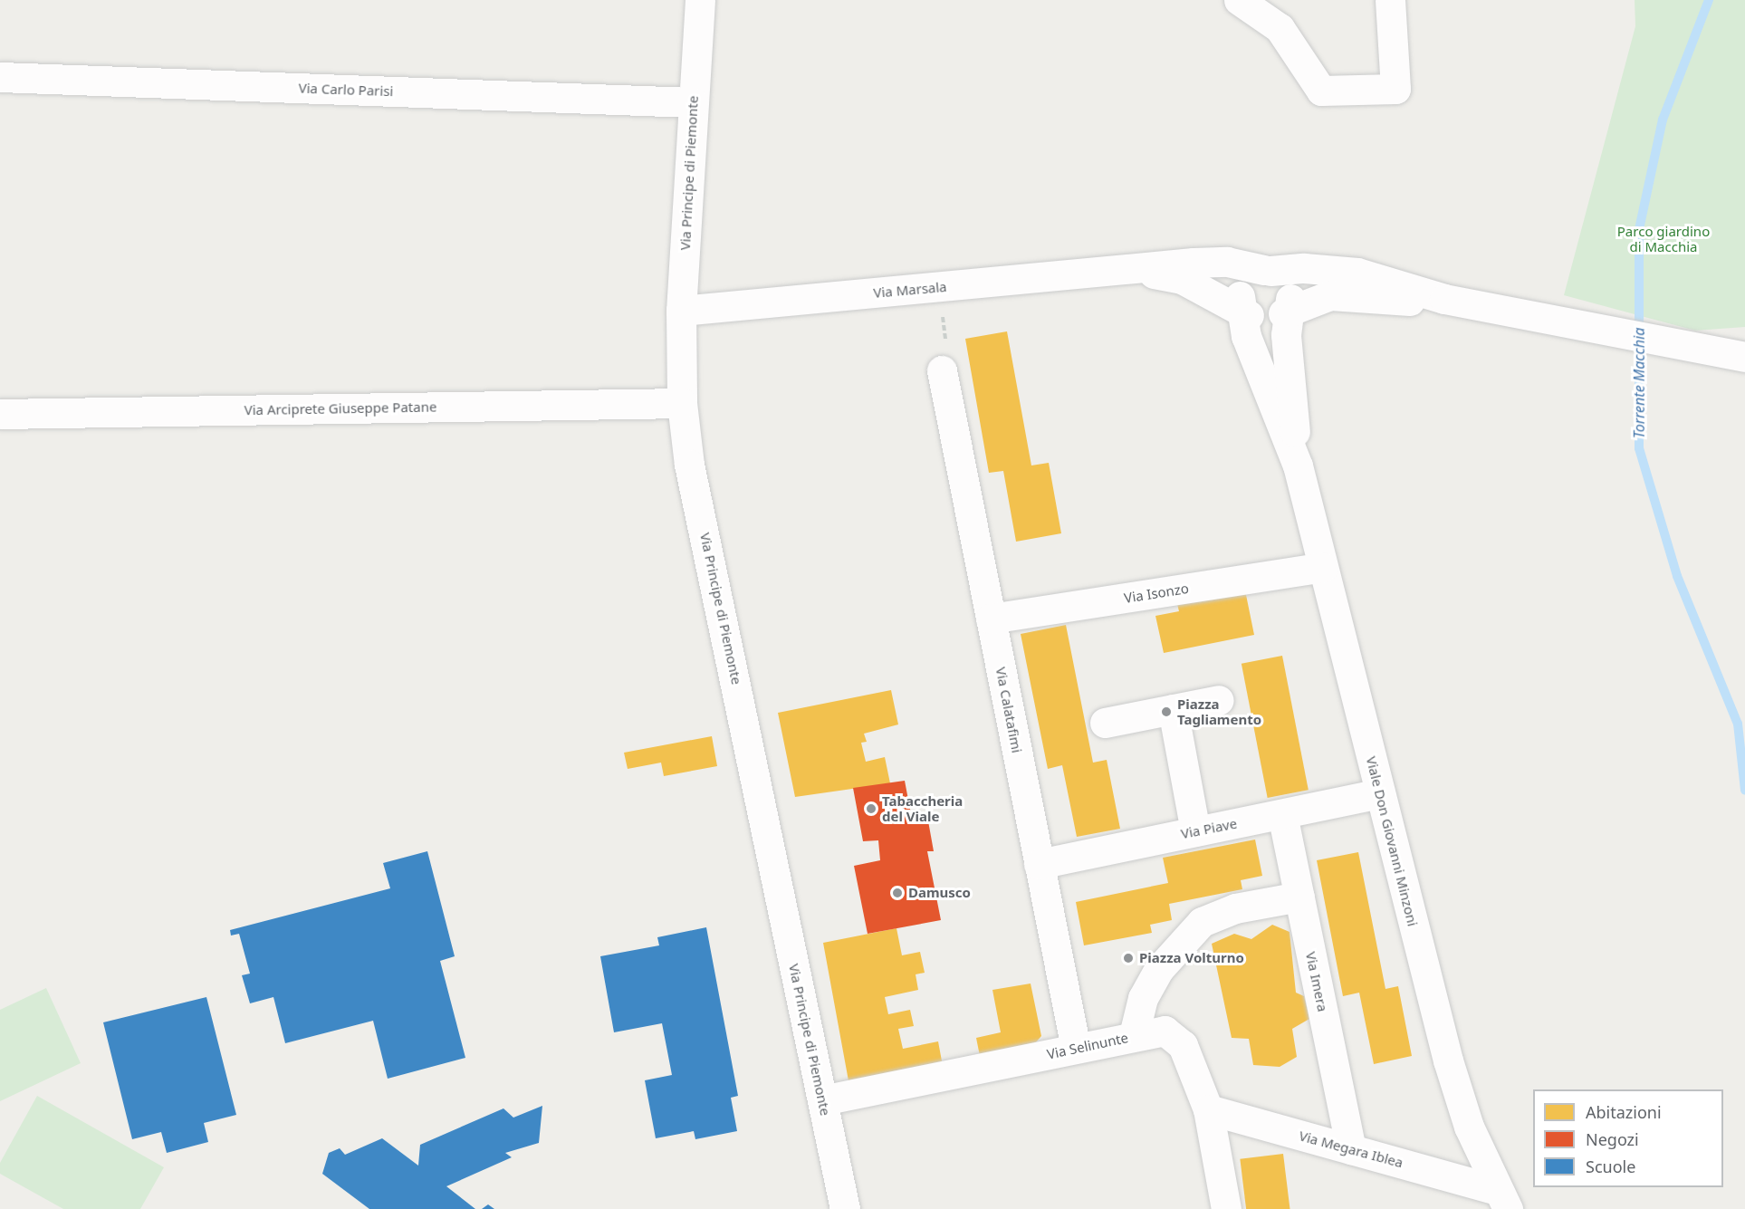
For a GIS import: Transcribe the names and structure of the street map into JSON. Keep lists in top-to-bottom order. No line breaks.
{"streets":{"street":["Via Carlo Parisi","Via Principe di Piemonte","Via Marsala","Via Arciprete Giuseppe Patane","Via Isonzo","Via Calatafimi","Via Piave","Viale Don Giovanni Minzoni","Via Imera","Via Selinunte","Via Megara Iblea"]},"crossings":[["Via Carlo Parisi","Via Principe di Piemonte"],["Via Principe di Piemonte","Via Marsala"],["Via Principe di Piemonte","Via Arciprete Giuseppe Patane"],["Via Principe di Piemonte","Via Selinunte"],["Via Isonzo","Via Calatafimi"],["Via Isonzo","Viale Don Giovanni Minzoni"],["Via Calatafimi","Via Piave"],["Via Calatafimi","Via Selinunte"],["Via Piave","Viale Don Giovanni Minzoni"],["Via Piave","Via Imera"],["Viale Don Giovanni Minzoni","Via Megara Iblea"],["Via Imera","Via Megara Iblea"],["Via Selinunte","Via Megara Iblea"]],"water":["Torrente Macchia"],"parks":["Parco giardino di Macchia"],"places":["Piazza Tagliamento","Tabaccheria del Viale","Damusco","Piazza Volturno"],"legend":["Abitazioni","Negozi","Scuole"]}
